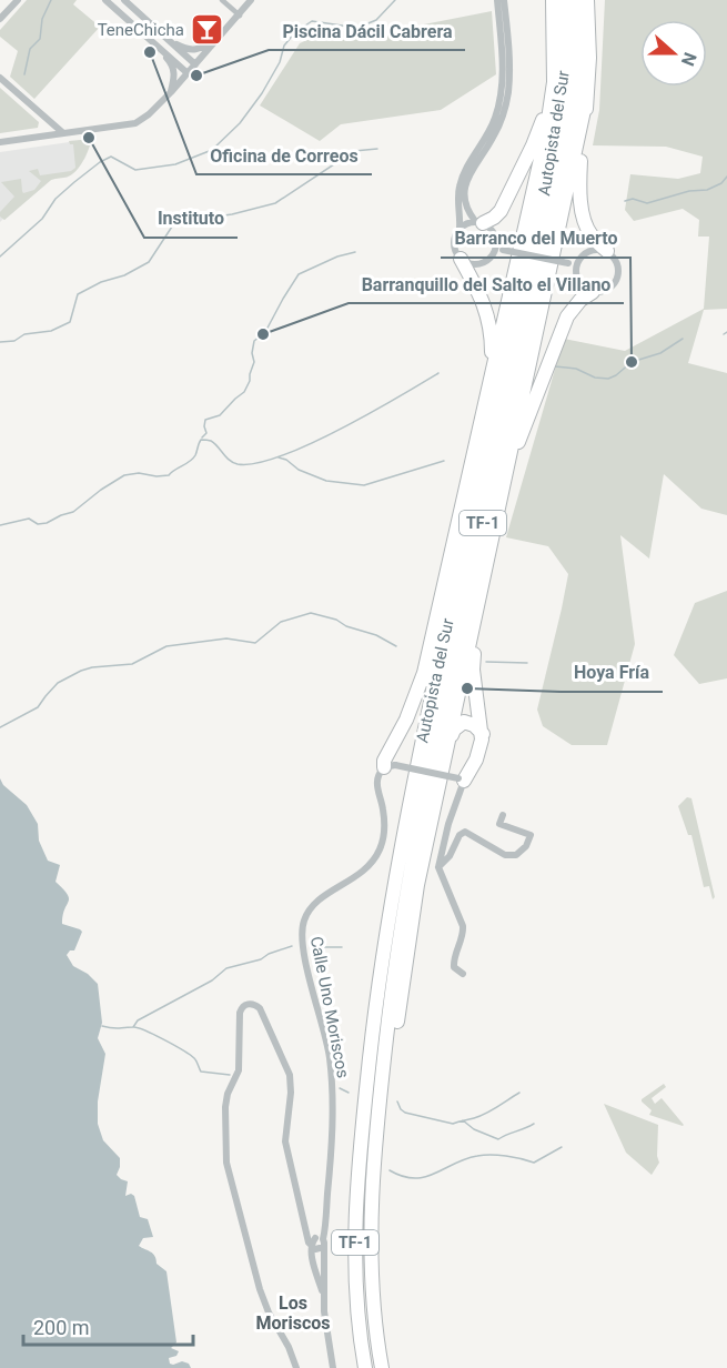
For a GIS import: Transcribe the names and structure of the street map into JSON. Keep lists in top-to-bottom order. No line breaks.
{"streets":{"highway":["Autopista del Sur","TF-1"],"street":["Calle Uno Moriscos"]},"districts":["Los Moriscos"],"places":{"bar":["TeneChicha"],"other":["Oficina de Correos","Piscina Dácil Cabrera","Instituto","Barranquillo del Salto el Villano","Barranco del Muerto","Hoya Fría"]},"scale_bar":"200 m","north":"right"}
